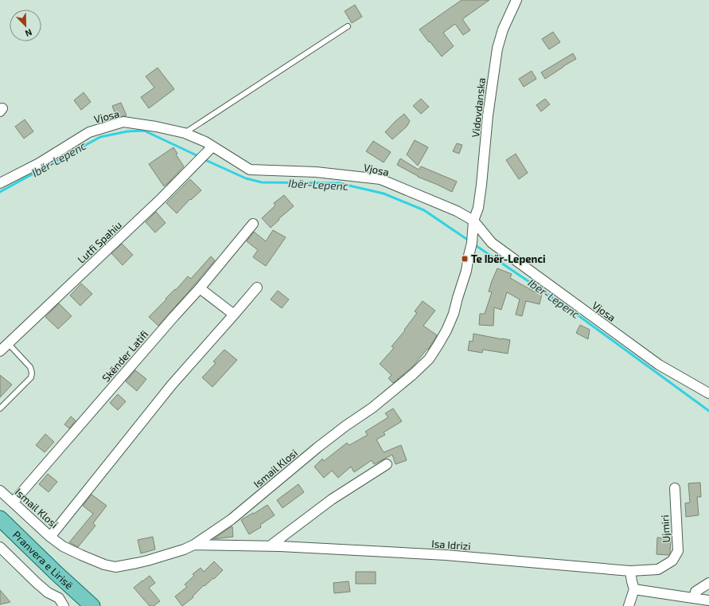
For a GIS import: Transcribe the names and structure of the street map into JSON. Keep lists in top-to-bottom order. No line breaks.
{"streets":{"main road":["Pranvera e Lirisë"],"street":["Vidovdanska","Vjosa","Lutfi Spahiu","Skënder Latifi","Ismail Klosi","Ujmiri","Isa Idrizi"]},"crossings":[["Vidovdanska","Vjosa"],["Vidovdanska","Ismail Klosi"],["Vjosa","Lutfi Spahiu"],["Vjosa","Ismail Klosi"],["Skënder Latifi","Ismail Klosi"],["Ismail Klosi","Isa Idrizi"],["Ujmiri","Isa Idrizi"]],"water":["Ibër-Lepenc"],"places":{"transit":["Te Ibër-Lepenci"]},"north":"bottom right"}
